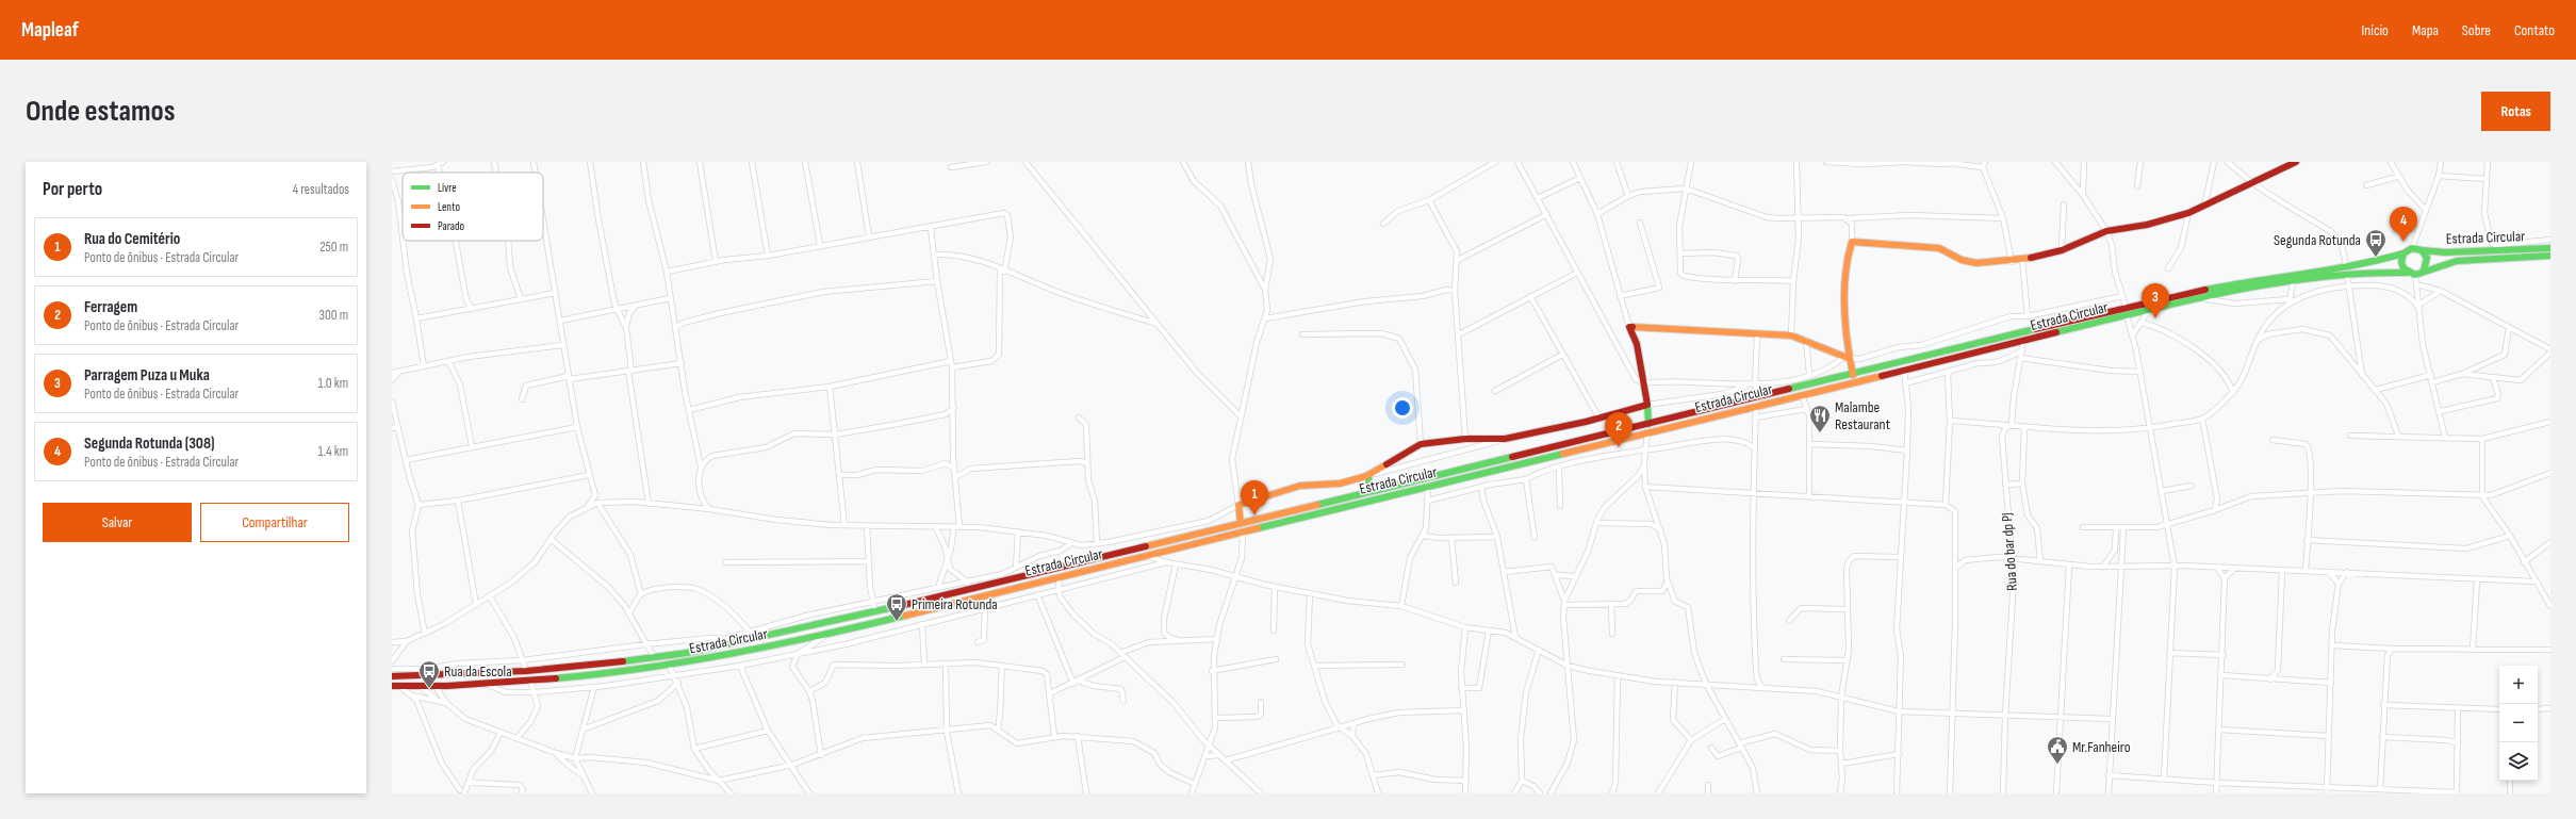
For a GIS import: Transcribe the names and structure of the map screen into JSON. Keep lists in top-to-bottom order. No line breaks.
{"streets":{"main road":["Estrada Circular"],"street":["Rua do bar dp PJ"]},"crossings":[["Estrada Circular","Rua do bar dp PJ"]],"places":{"bus stop":["Segunda Rotunda","Primeira Rotunda","Rua da Escola"],"restaurant":["Malambe Restaurant"],"public building":["Mr.Fanheiro"]},"legend":["Livre","Lento","Parado"],"page":{"header":"Mapleaf","nav":["Início","Mapa","Sobre","Contato"],"buttons":["Rotas",["Salvar","Compartilhar"]],"title":"Onde estamos","heading":["Por perto","4 resultados"],"pins":["4","3","2","1"],"list":[{"mark":"1","name":"Rua do Cemitério","note":"Ponto de ônibus · Estrada Circular","value":"250 m"},{"mark":"2","name":"Ferragem","note":"Ponto de ônibus · Estrada Circular","value":"300 m"},{"mark":"3","name":"Parragem Puza u Muka","note":"Ponto de ônibus · Estrada Circular","value":"1.0 km"},{"mark":"4","name":"Segunda Rotunda (308)","note":"Ponto de ônibus · Estrada Circular","value":"1.4 km"}],"map_buttons":["+","−"]}}
